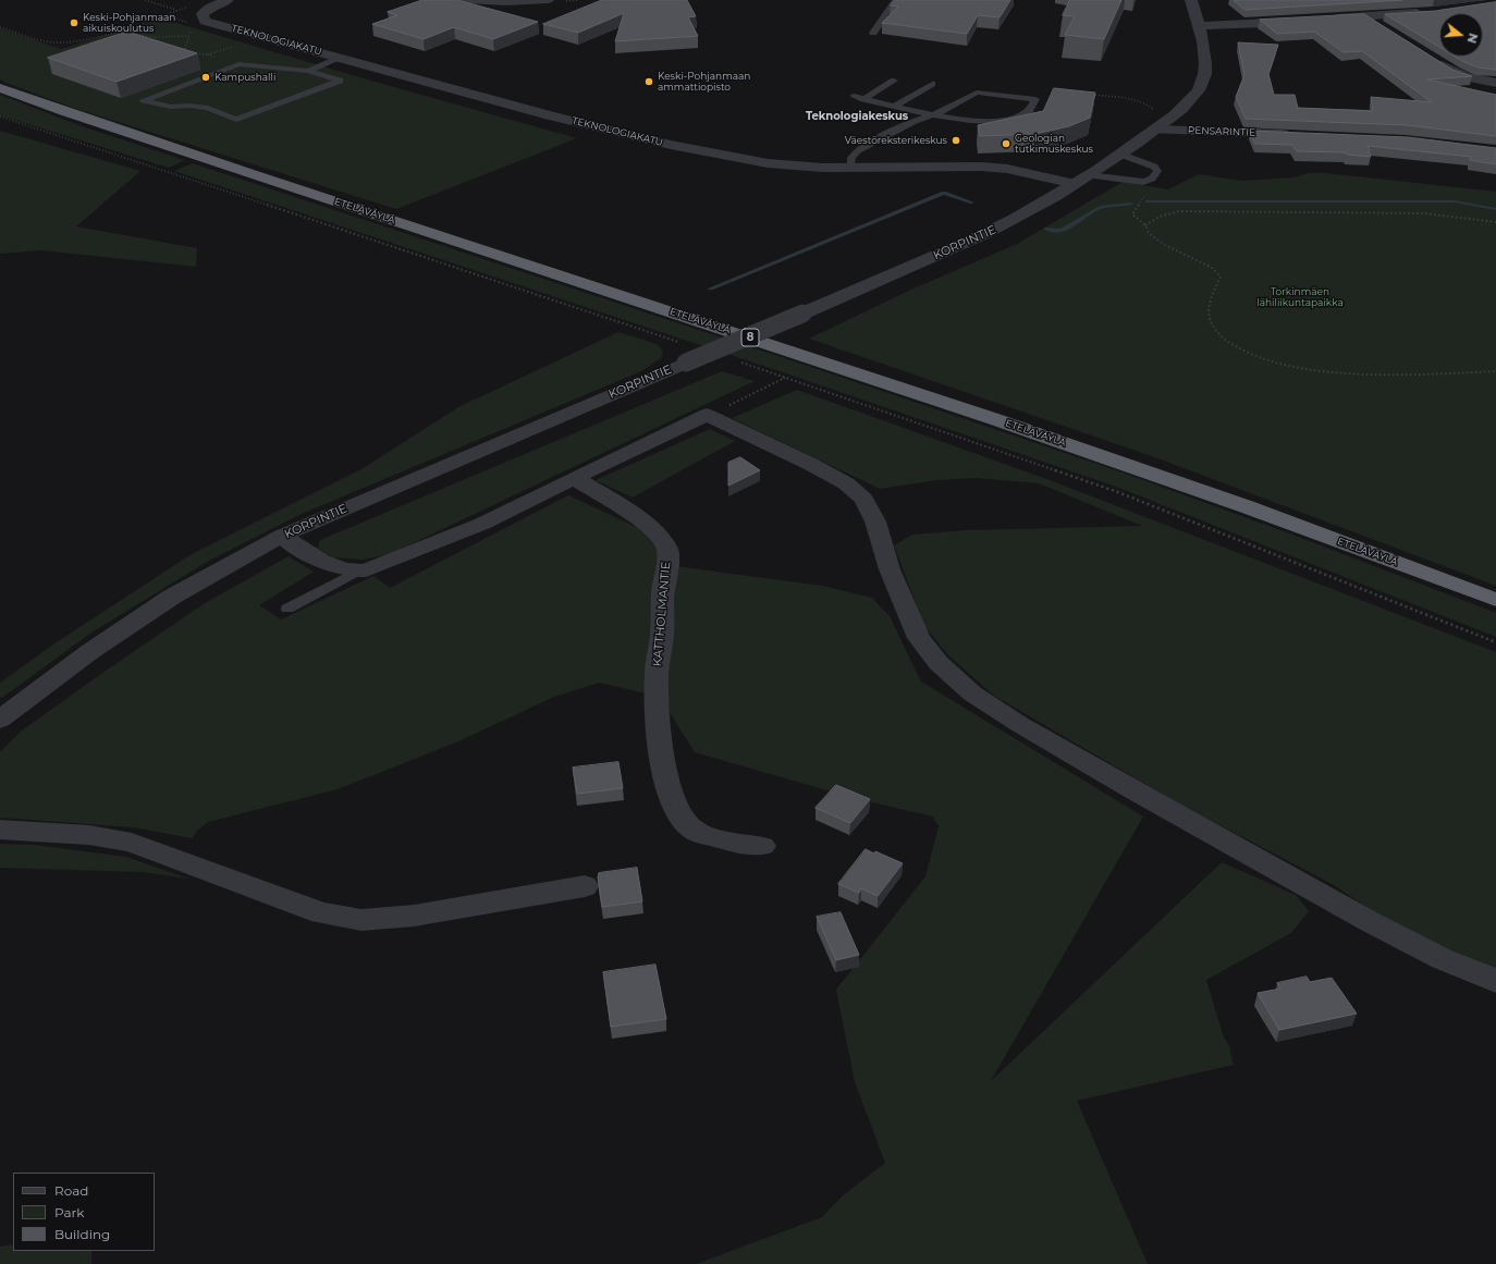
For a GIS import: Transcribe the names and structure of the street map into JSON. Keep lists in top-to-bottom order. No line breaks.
{"streets":{"highway":["ETELÄVÄYLÄ","8"],"street":["TEKNOLOGIAKATU","PENSARINTIE","KORPINTIE","KATTHOLMANTIE"]},"crossings":[["TEKNOLOGIAKATU","KORPINTIE"],["PENSARINTIE","KORPINTIE"]],"districts":["Teknologiakeskus"],"parks":["Torkinmäen lähiliikuntapaikka"],"places":["Keski-Pohjanmaan aikuiskoulutus","Kampushalli","Keski-Pohjanmaan ammattiopisto","Väestöreksterikeskus","Geologian tutkimuskeskus"],"legend":["Road","Park","Building"],"north":"right"}
